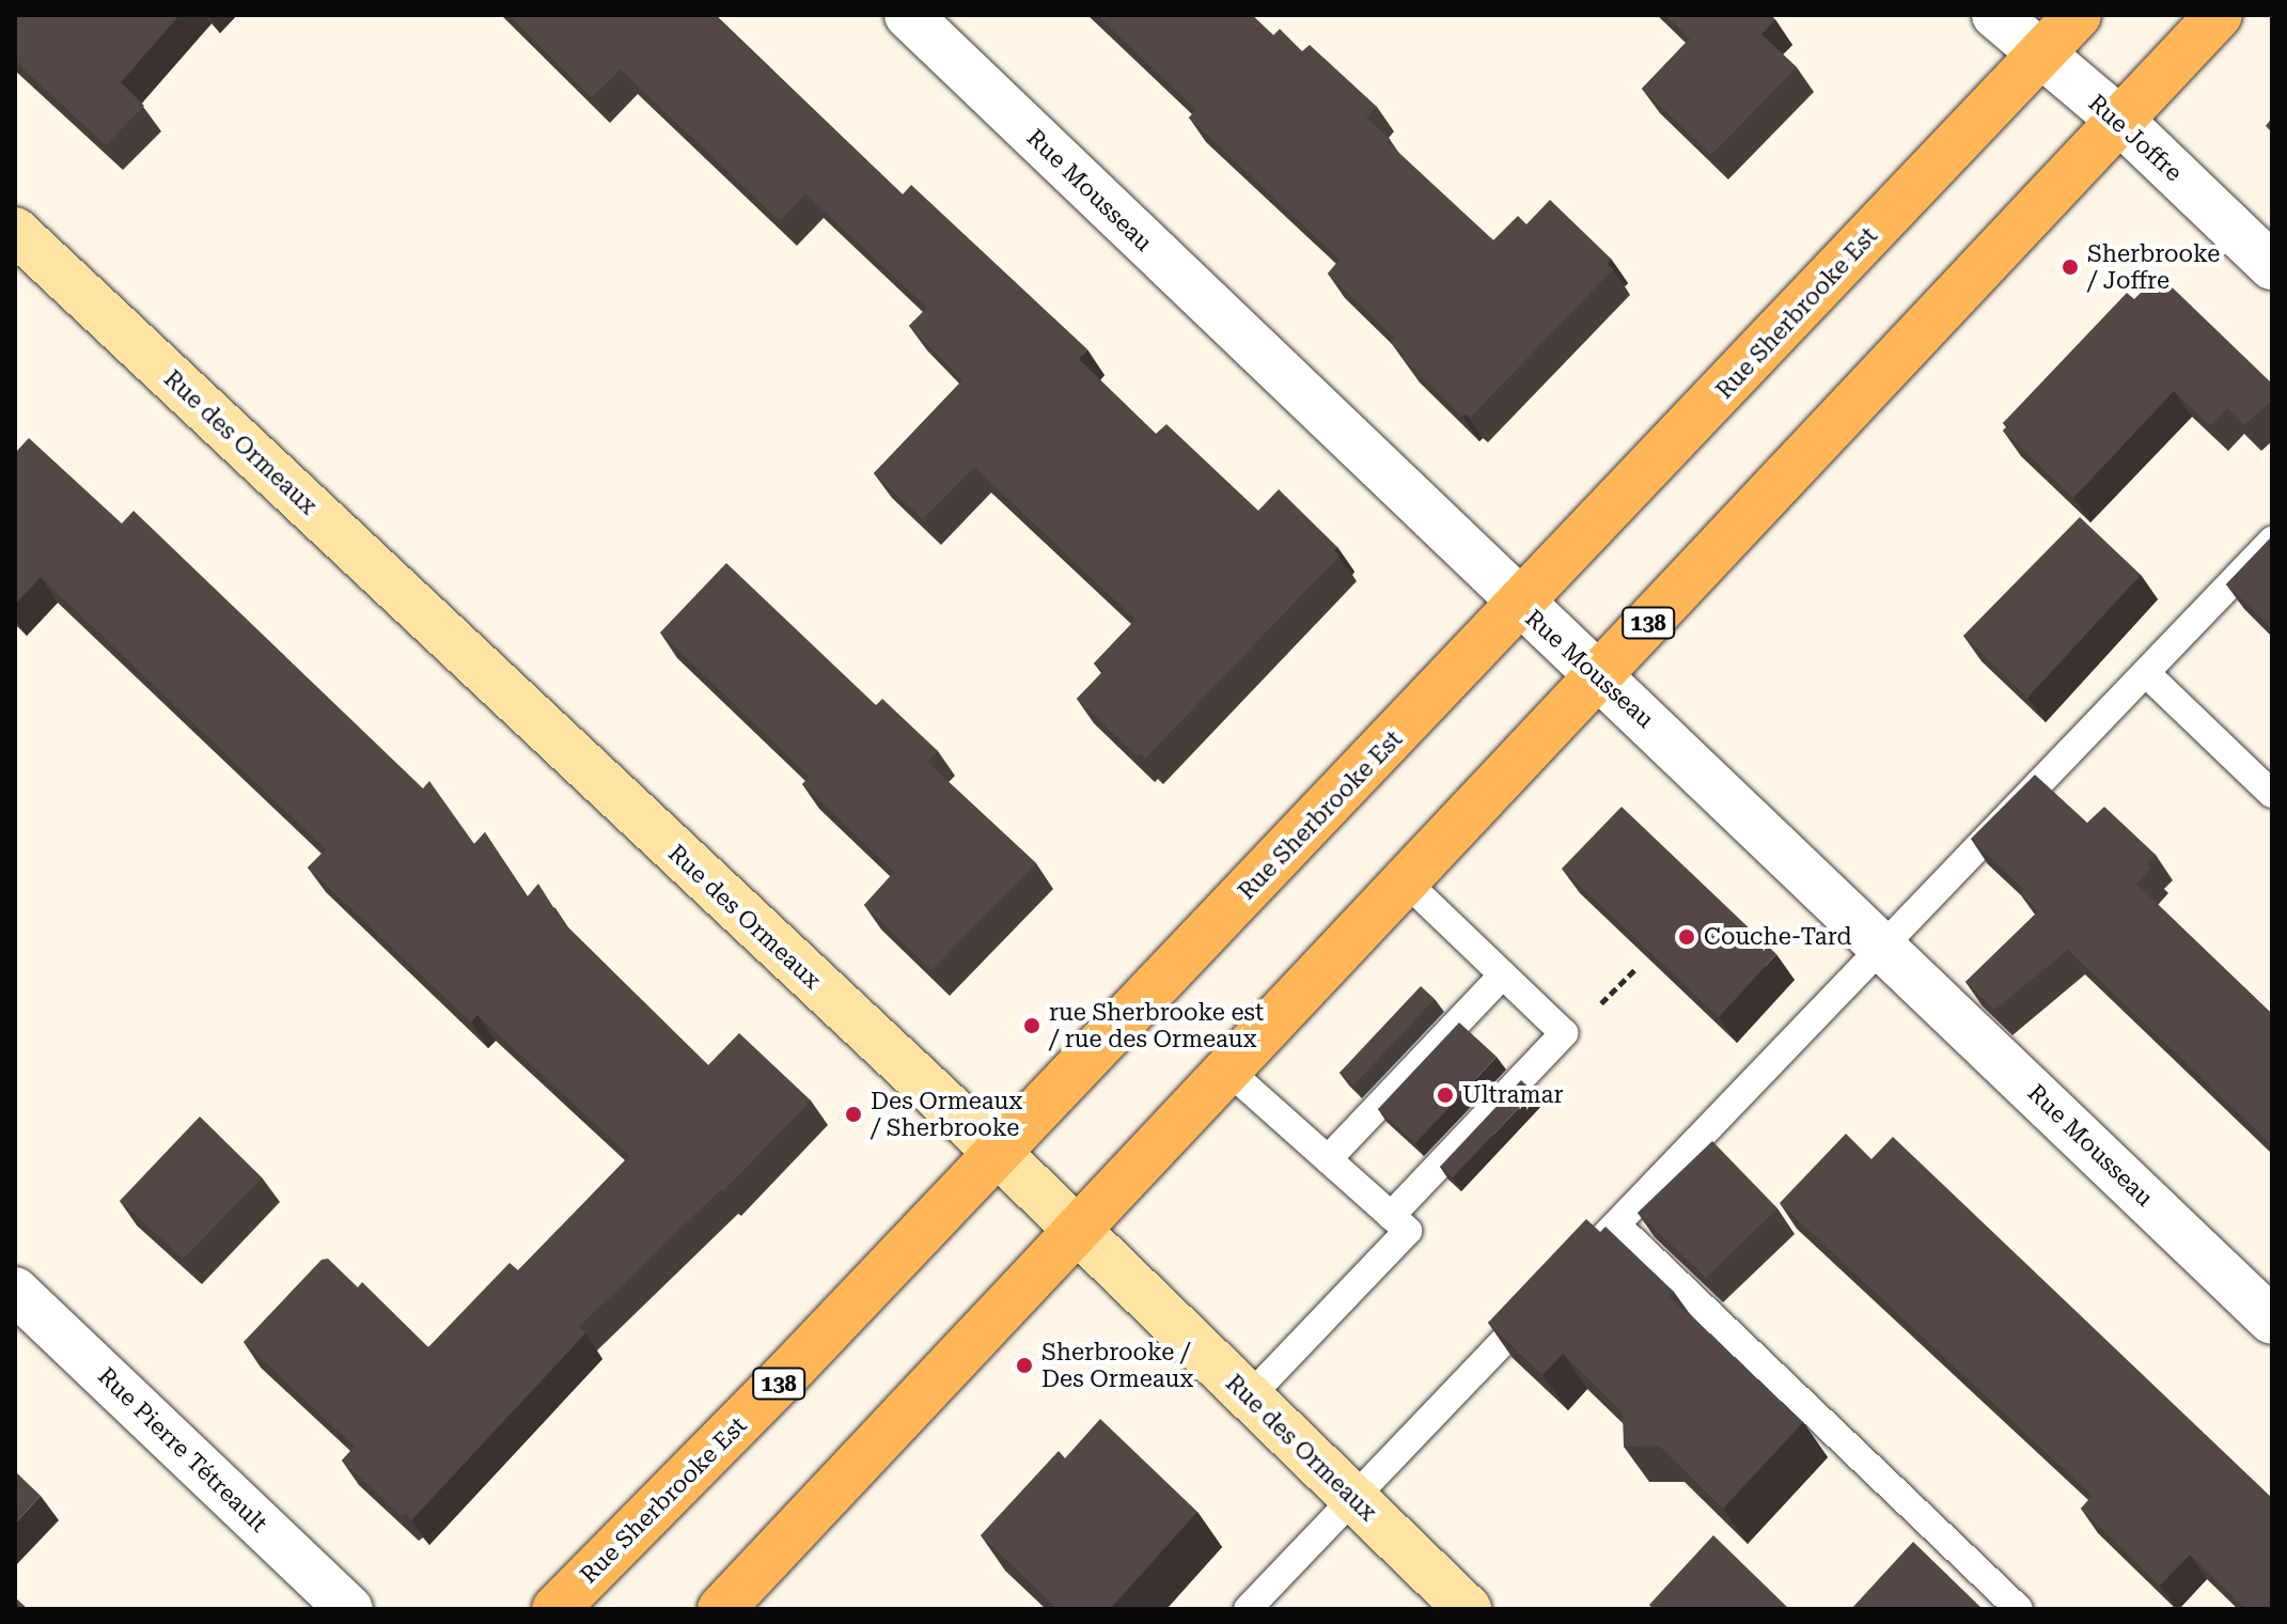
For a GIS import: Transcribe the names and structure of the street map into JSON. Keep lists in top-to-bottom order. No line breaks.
{"streets":{"main road":["Rue Sherbrooke Est","138"],"street":["Rue Joffre","Rue Mousseau","Rue des Ormeaux","Rue Pierre Tétreault"]},"crossings":[["Rue Joffre","Rue Sherbrooke Est"],["Rue Joffre","138"],["Rue Mousseau","Rue Sherbrooke Est"],["Rue Mousseau","138"],["Rue Sherbrooke Est","Rue des Ormeaux"],["Rue des Ormeaux","138"]],"places":["Sherbrooke / Joffre","Couche-Tard","rue Sherbrooke est / rue des Ormeaux","Ultramar","Des Ormeaux / Sherbrooke","Sherbrooke / Des Ormeaux"]}
